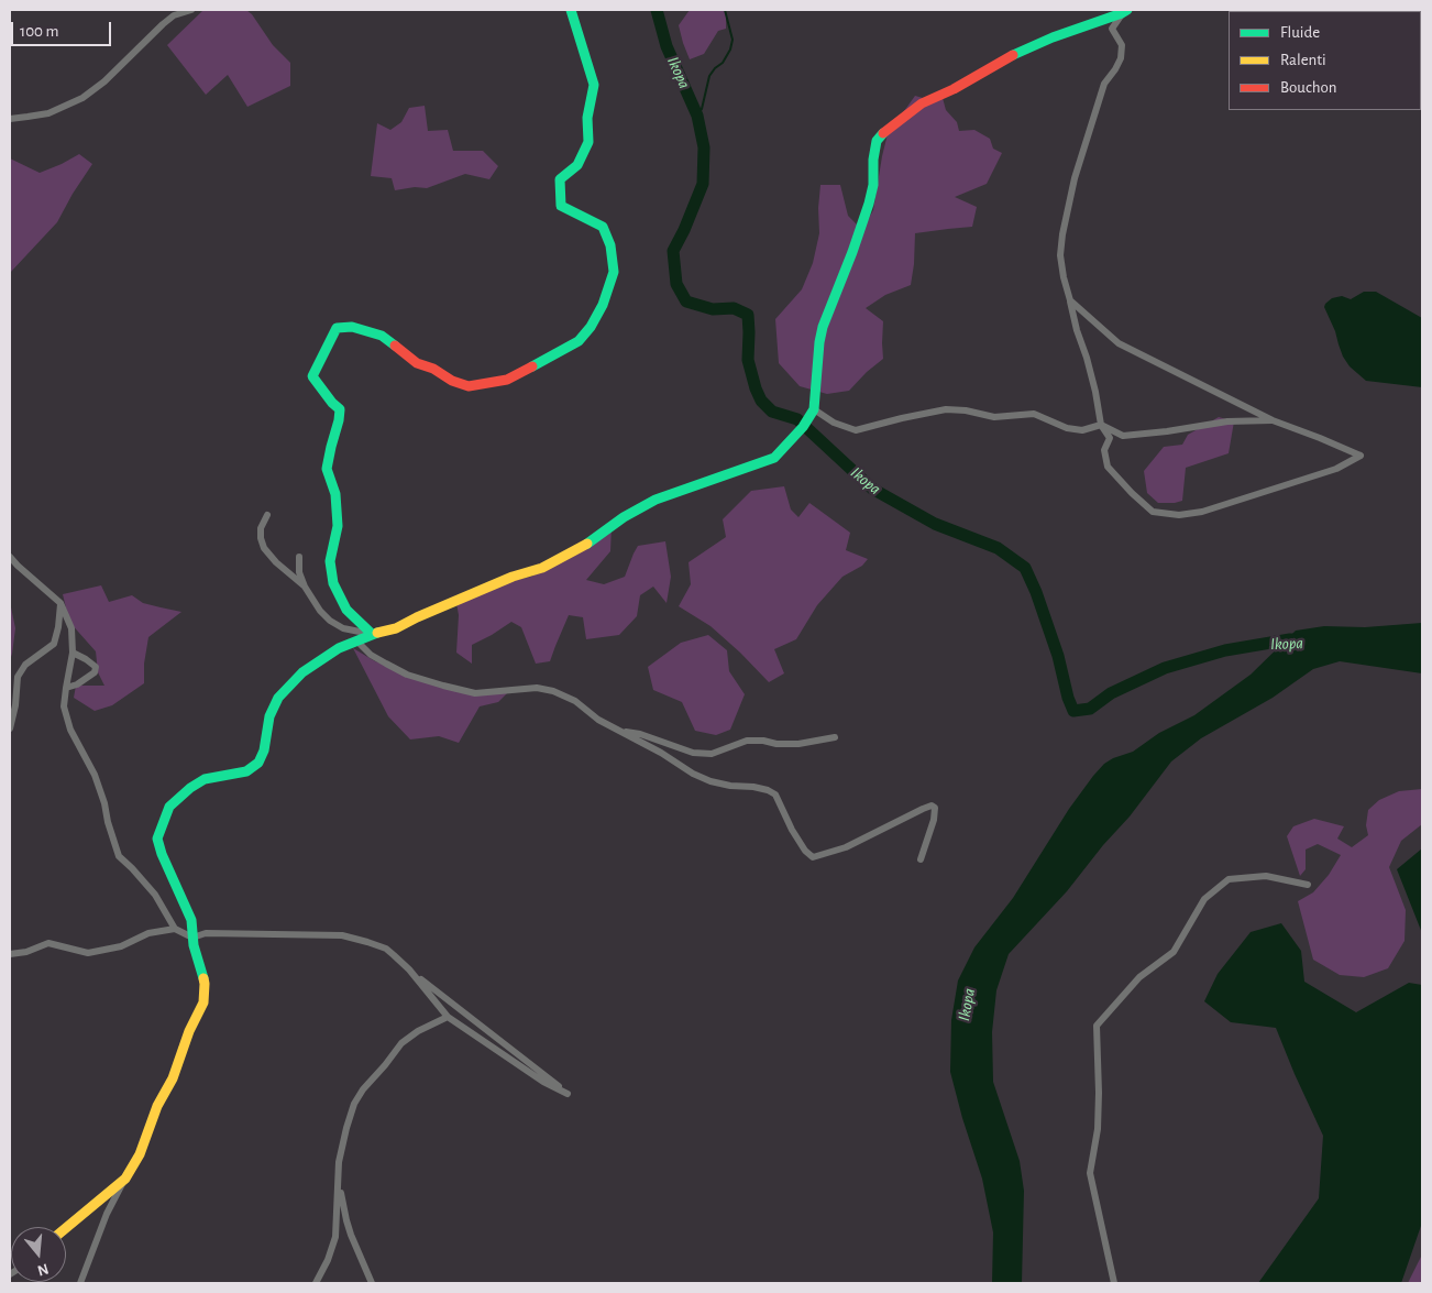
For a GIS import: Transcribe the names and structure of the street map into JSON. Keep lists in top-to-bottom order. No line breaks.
{"water":["Ikopa"],"legend":["Fluide","Ralenti","Bouchon"],"scale_bar":"100 m","north":"bottom"}
